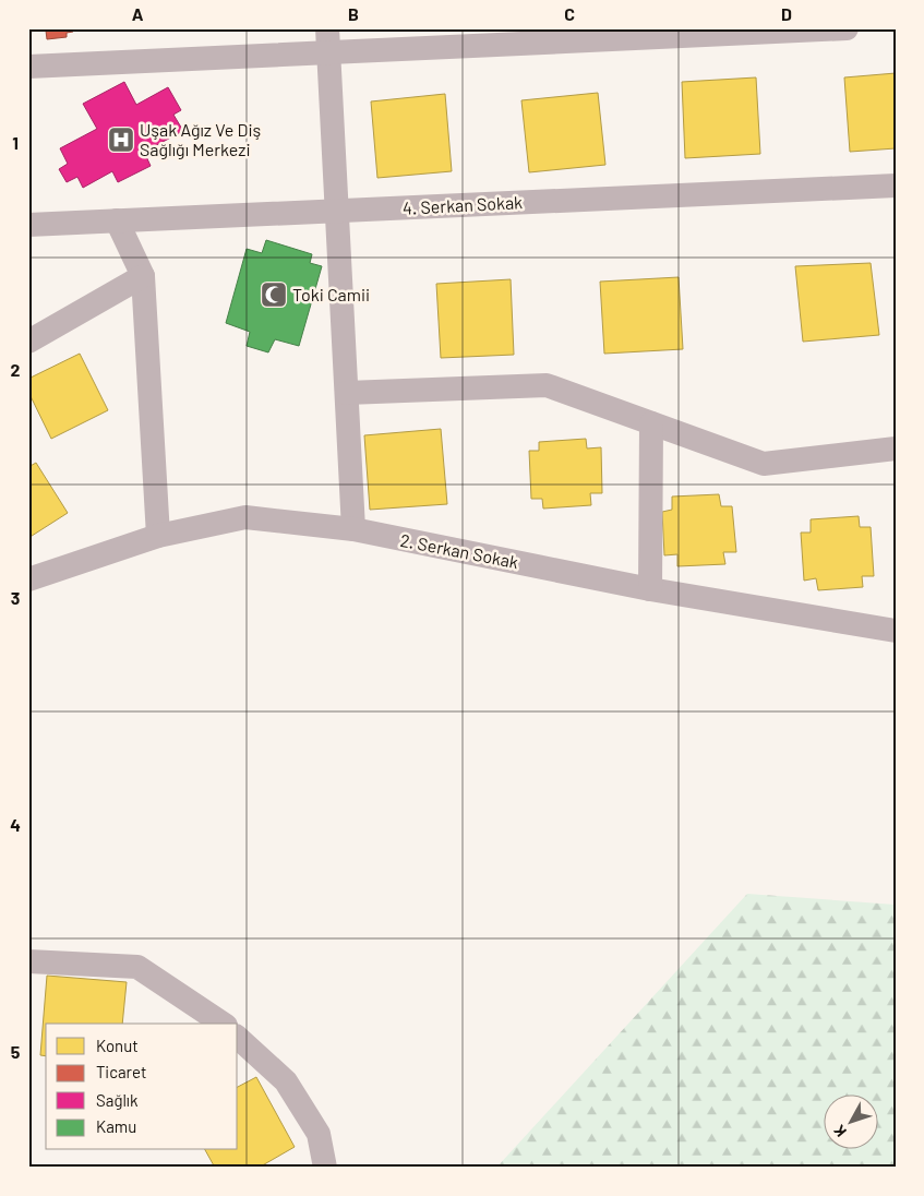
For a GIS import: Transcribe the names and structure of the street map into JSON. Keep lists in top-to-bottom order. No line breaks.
{"streets":{"street":["4. Serkan Sokak","2. Serkan Sokak"]},"places":{"hospital":["Uşak Ağız Ve Diş Sağlığı Merkezi"],"mosque":["Toki Camii"]},"legend":["Konut","Ticaret","Sağlık","Kamu"],"north":"bottom left","grid":{"columns":["A","B","C","D"],"rows":["1","2","3","4","5"]}}
